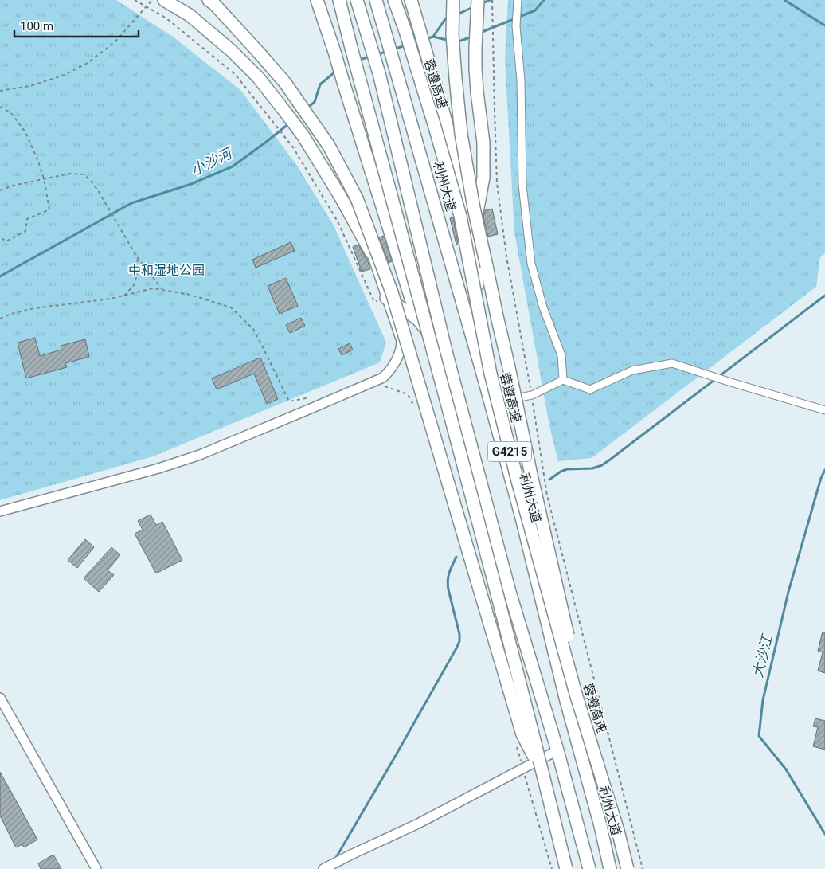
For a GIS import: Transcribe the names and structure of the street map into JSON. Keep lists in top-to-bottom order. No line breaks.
{"streets":{"highway":["蓉遵高速","利州大道","G4215"]},"water":["小沙河","大沙江"],"parks":["中和湿地公园"],"scale_bar":"100 m"}
